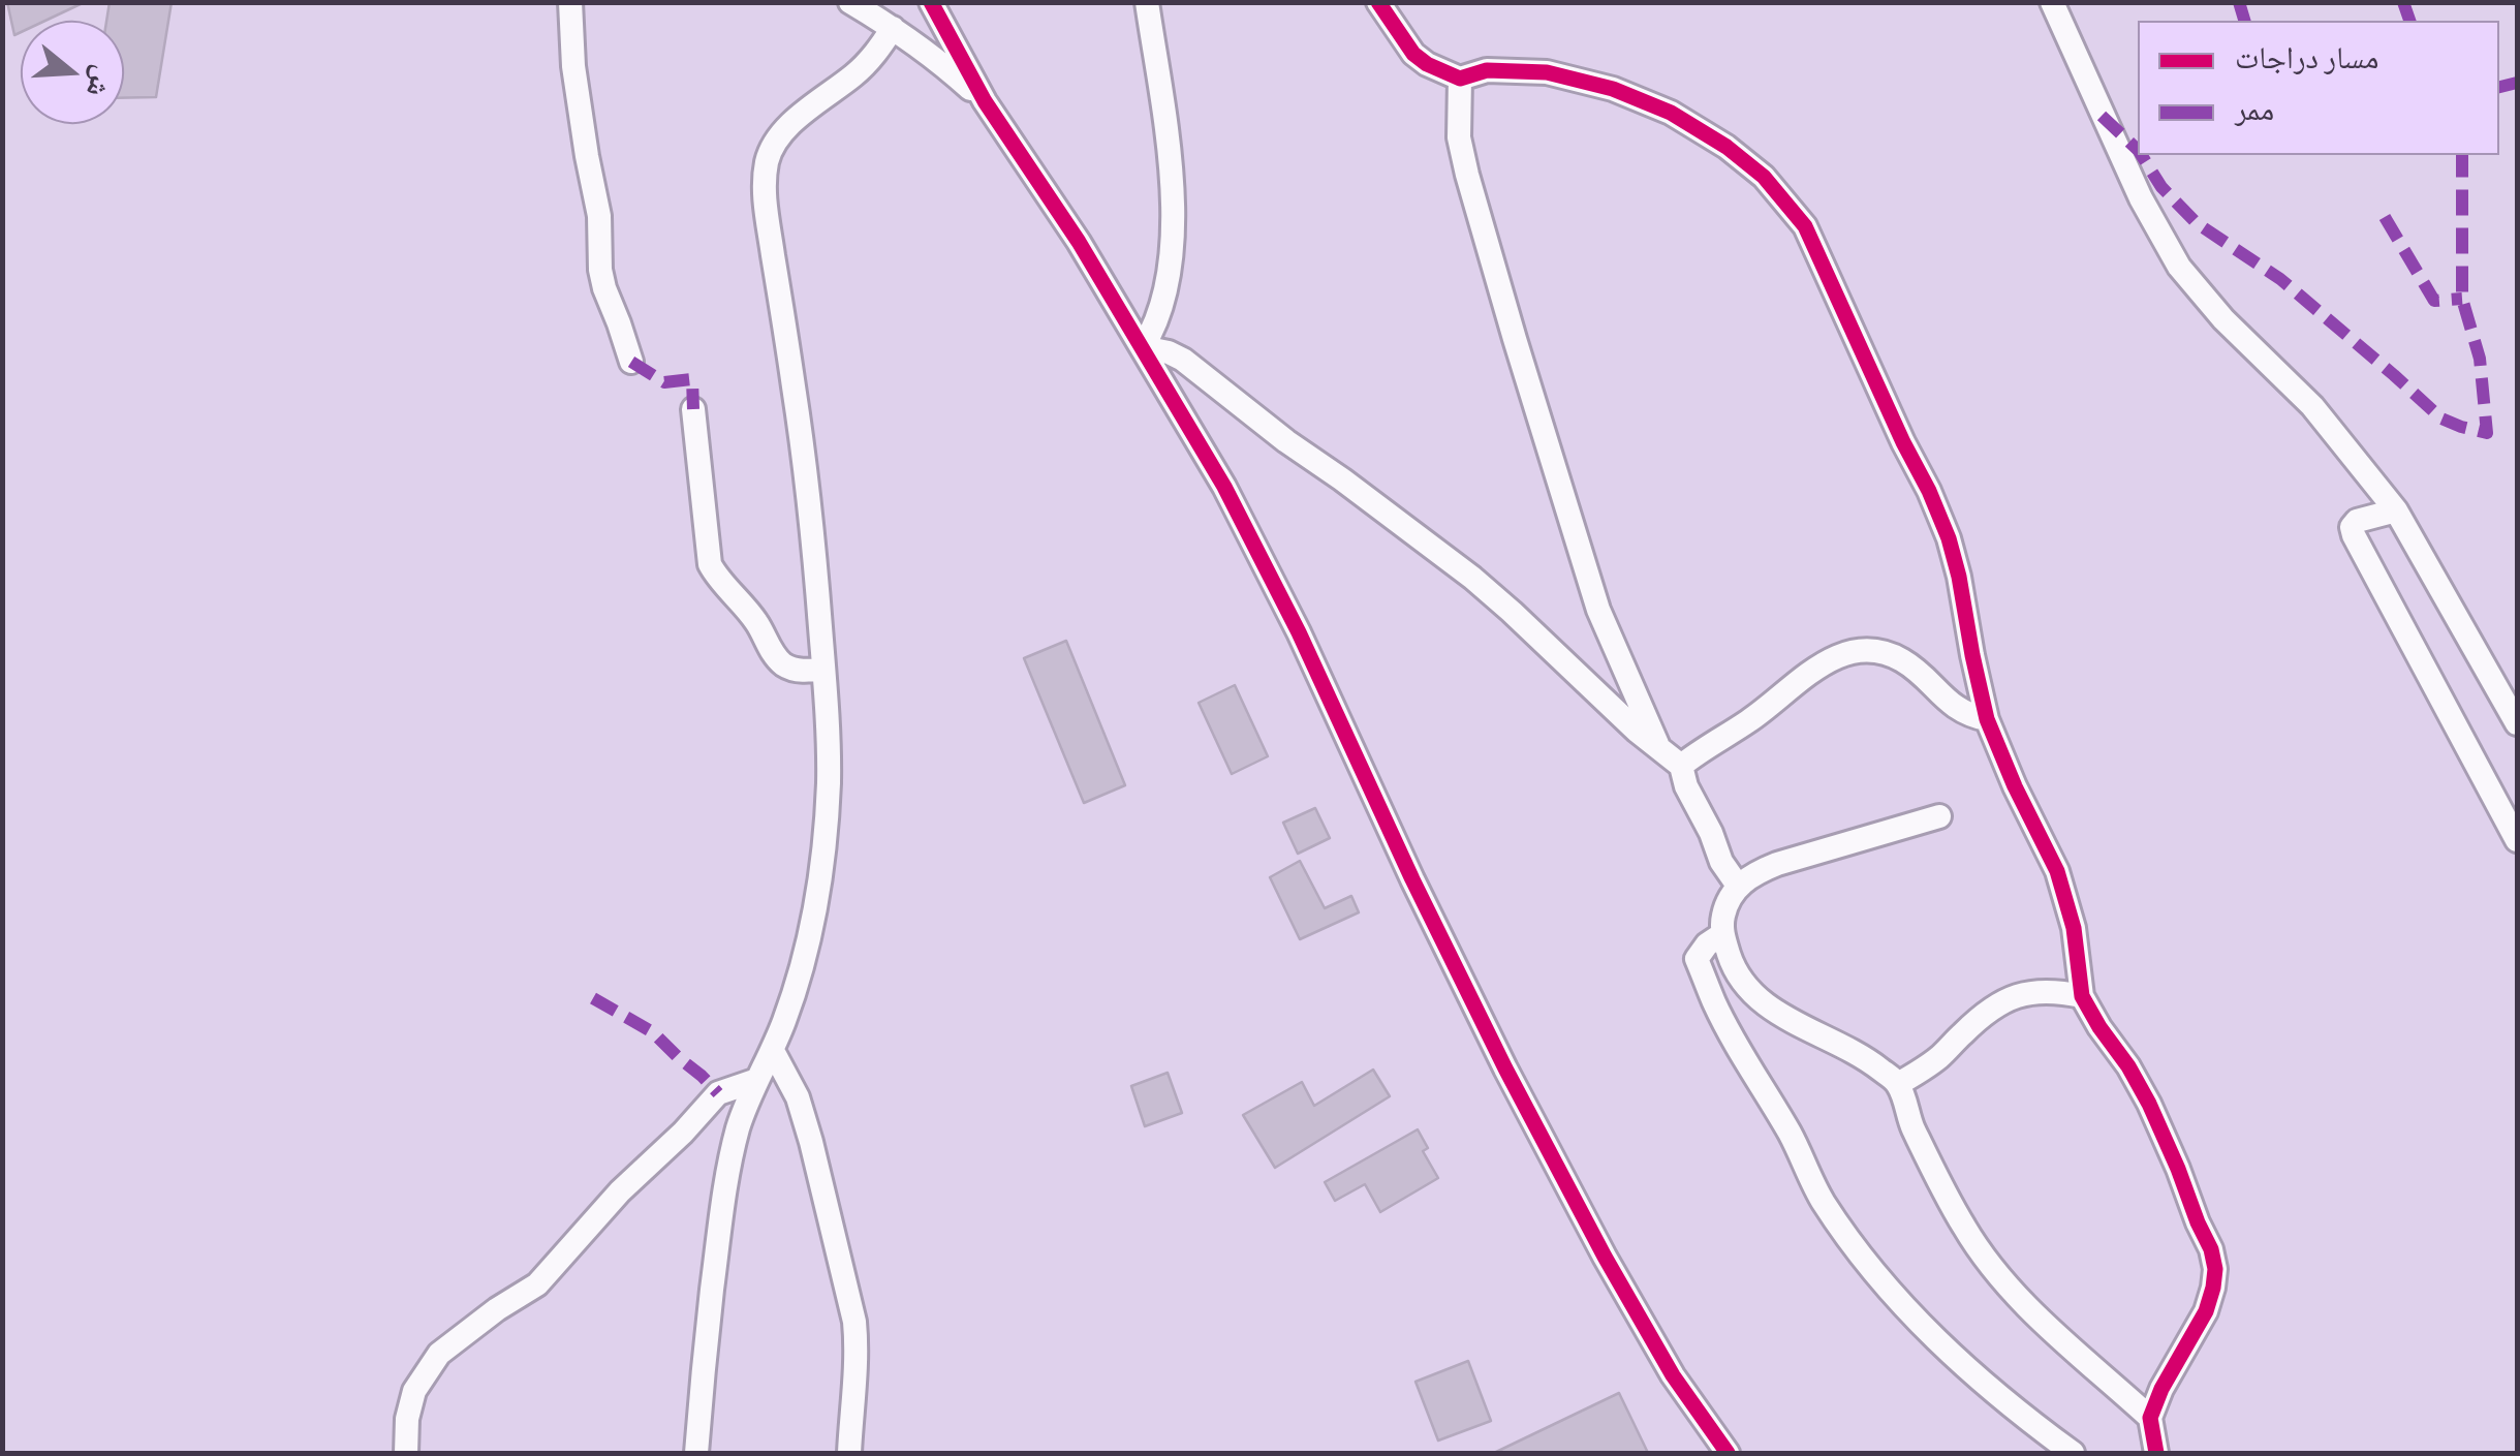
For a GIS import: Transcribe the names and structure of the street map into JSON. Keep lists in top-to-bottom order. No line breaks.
{"legend":["مسار دراجات","ممر"],"north":"right"}
